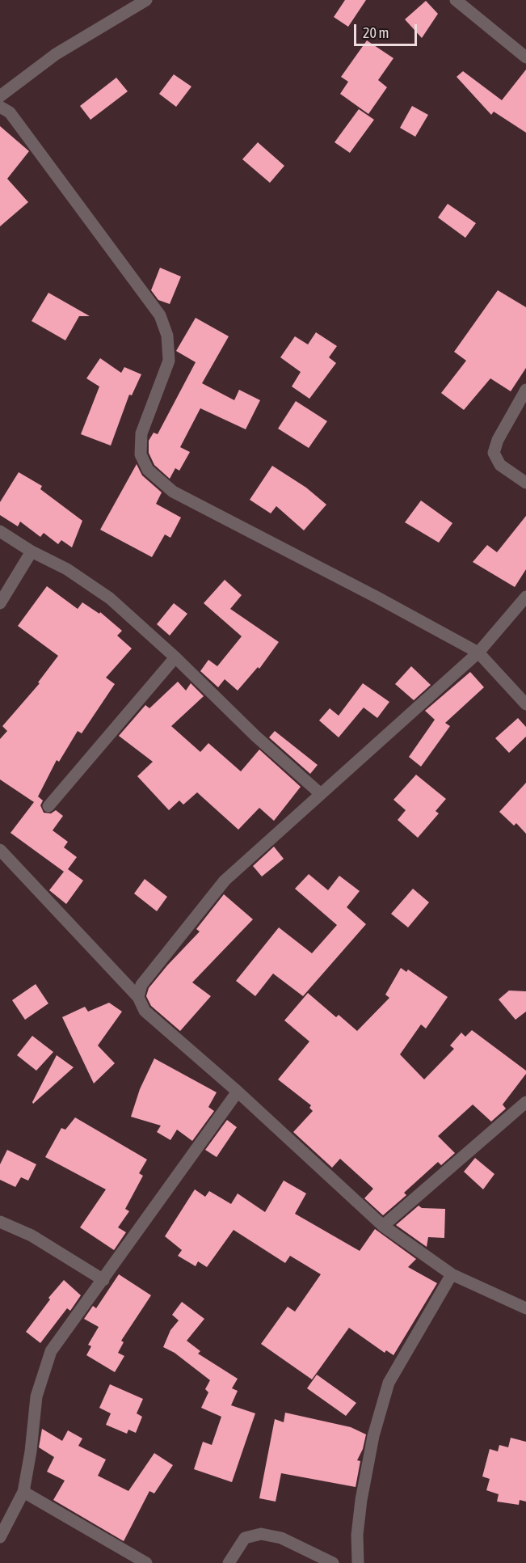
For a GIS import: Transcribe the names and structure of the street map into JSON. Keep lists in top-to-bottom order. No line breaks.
{"scale_bar":"20 m"}
